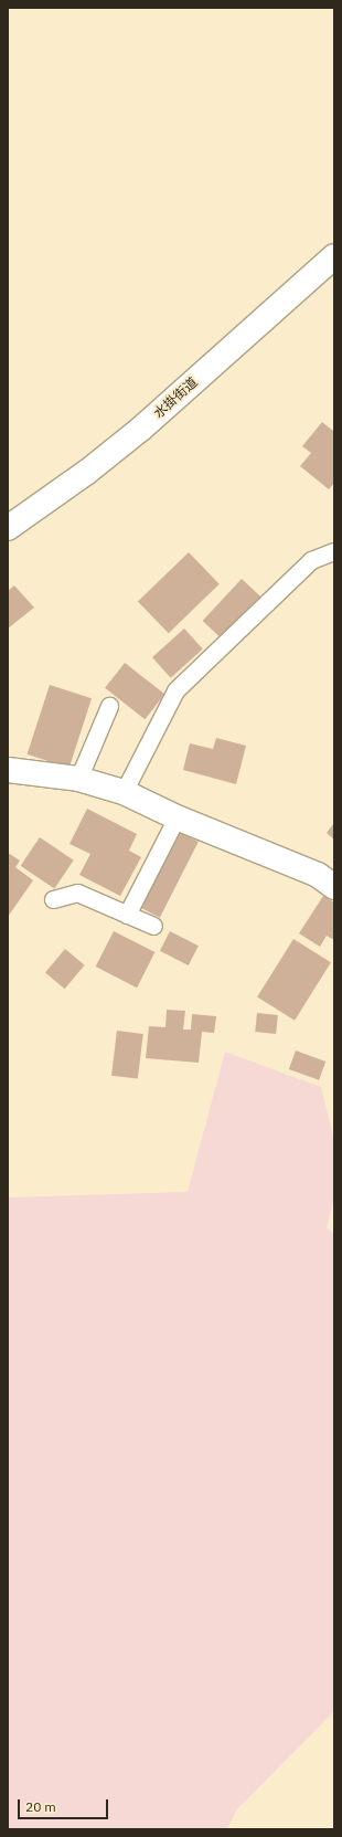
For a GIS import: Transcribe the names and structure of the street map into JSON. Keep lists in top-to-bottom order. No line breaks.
{"streets":{"main road":["水掛街道"]},"scale_bar":"20 m"}
